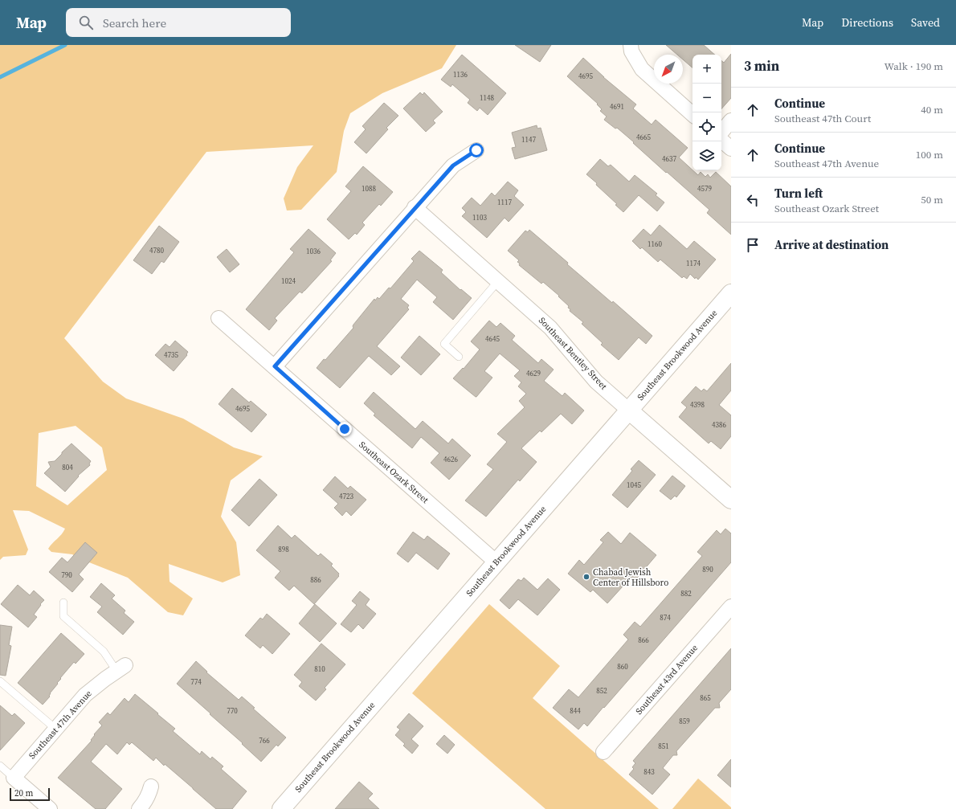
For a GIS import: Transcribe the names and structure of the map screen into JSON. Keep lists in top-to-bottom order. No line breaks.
{"streets":{"main road":["Southeast Bentley Street","Southeast Brookwood Avenue"],"street":["Southeast Ozark Street","Southeast 43rd Avenue","Southeast 47th Avenue"]},"crossings":[["Southeast Bentley Street","Southeast Brookwood Avenue"],["Southeast Brookwood Avenue","Southeast Ozark Street"]],"places":["Chabad Jewish Center of Hillsboro"],"house_numbers":["1136","4695","1148","4691","4665","1147","4637","1088","4579","1117","1103","1160","4780","1036","1174","1024","4645","4735","4629","4398","4695","4386","4626","804","1045","4723","898","890","790","886","882","874","866","860","810","774","852","865","770","844","859","766","851","843"],"scale_bar":"20 m","north":"bottom left","page":{"header":"Map","search":"Search here","nav":["Map","Directions","Saved"],"heading":["3 min","Walk · 190 m"],"map_buttons":["+","−"],"list":[["Continue","Southeast 47th Court","40 m"],["Continue","Southeast 47th Avenue","100 m"],["Turn left","Southeast Ozark Street","50 m"],"Arrive at destination"],"scale":"20 m"}}
